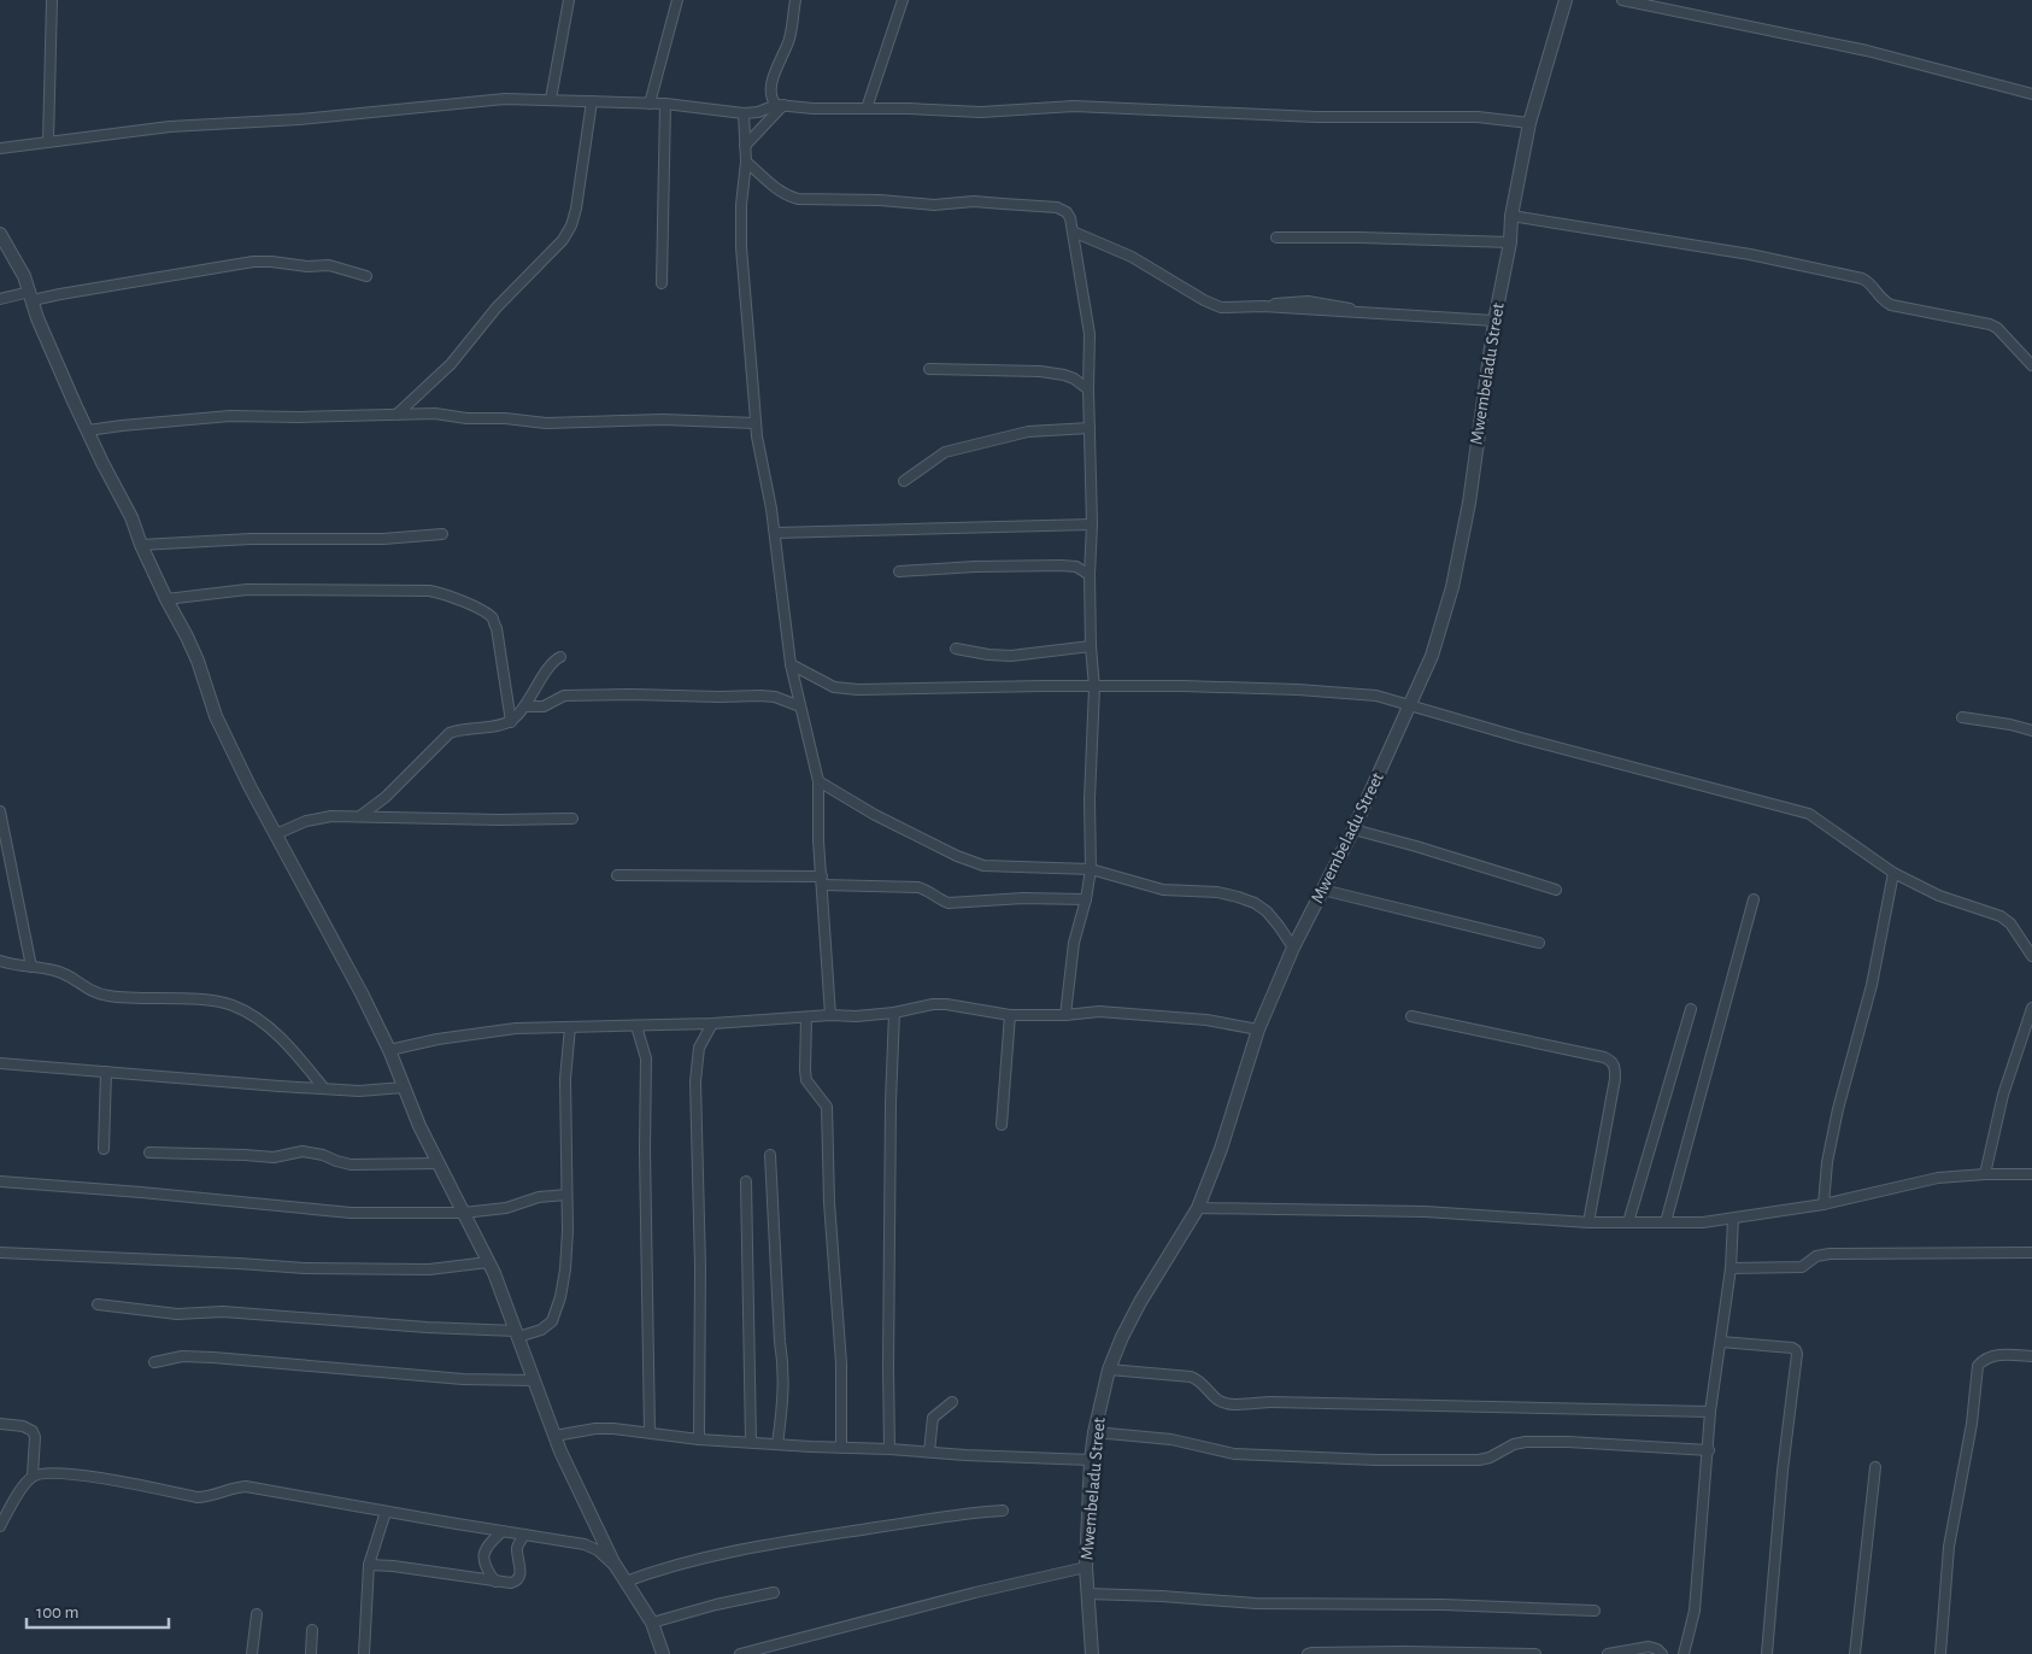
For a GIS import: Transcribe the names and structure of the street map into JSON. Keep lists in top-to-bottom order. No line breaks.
{"streets":{"street":["Mwembeladu Street"]},"scale_bar":"100 m"}
